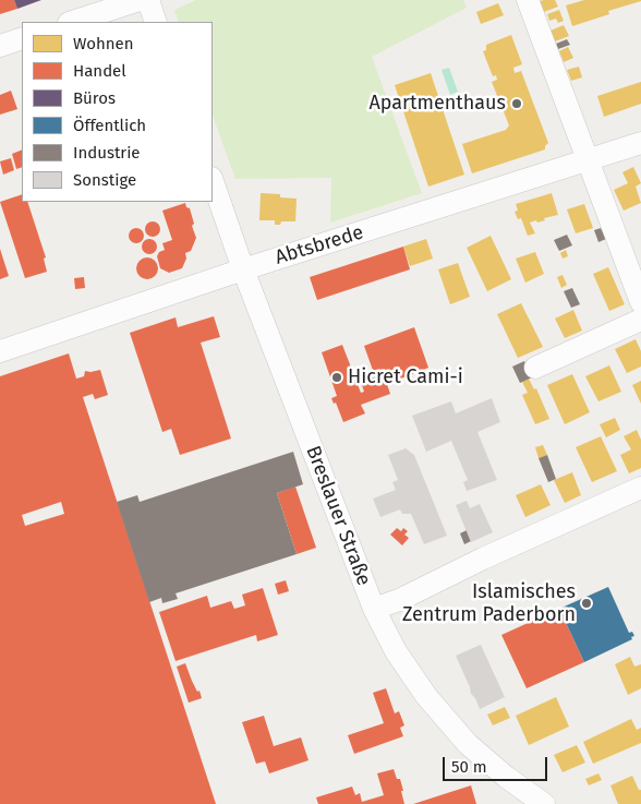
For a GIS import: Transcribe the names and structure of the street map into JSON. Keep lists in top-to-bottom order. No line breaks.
{"streets":{"street":["Abtsbrede","Breslauer Straße"]},"crossings":[["Abtsbrede","Breslauer Straße"]],"places":["Apartmenthaus","Hicret Cami-i","Islamisches Zentrum Paderborn"],"legend":["Wohnen","Handel","Büros","Öffentlich","Industrie","Sonstige"],"scale_bar":"50 m"}
